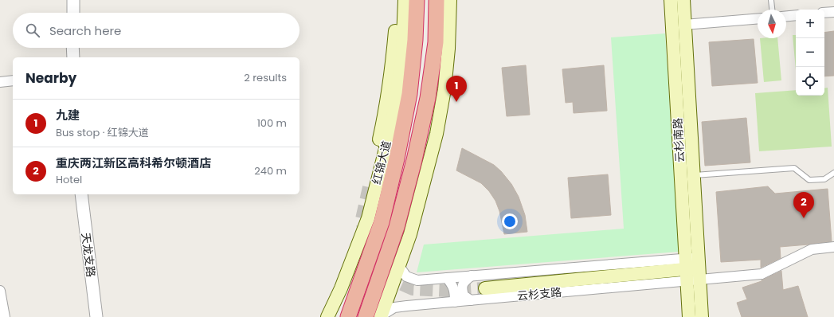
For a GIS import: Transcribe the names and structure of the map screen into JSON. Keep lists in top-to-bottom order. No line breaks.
{"streets":{"highway":["红锦大道"],"main road":["云杉南路"],"street":["天龙支路","云杉支路"]},"crossings":[["云杉南路","云杉支路"]],"north":"bottom","page":{"map_buttons":["+","−"],"search":"Search here","heading":["Nearby","2 results"],"pins":["1","2"],"list":[{"mark":"1","name":"九建","note":"Bus stop · 红锦大道","value":"100 m"},{"mark":"2","name":"重庆两江新区高科希尔顿酒店","note":"Hotel","value":"240 m"}]}}
